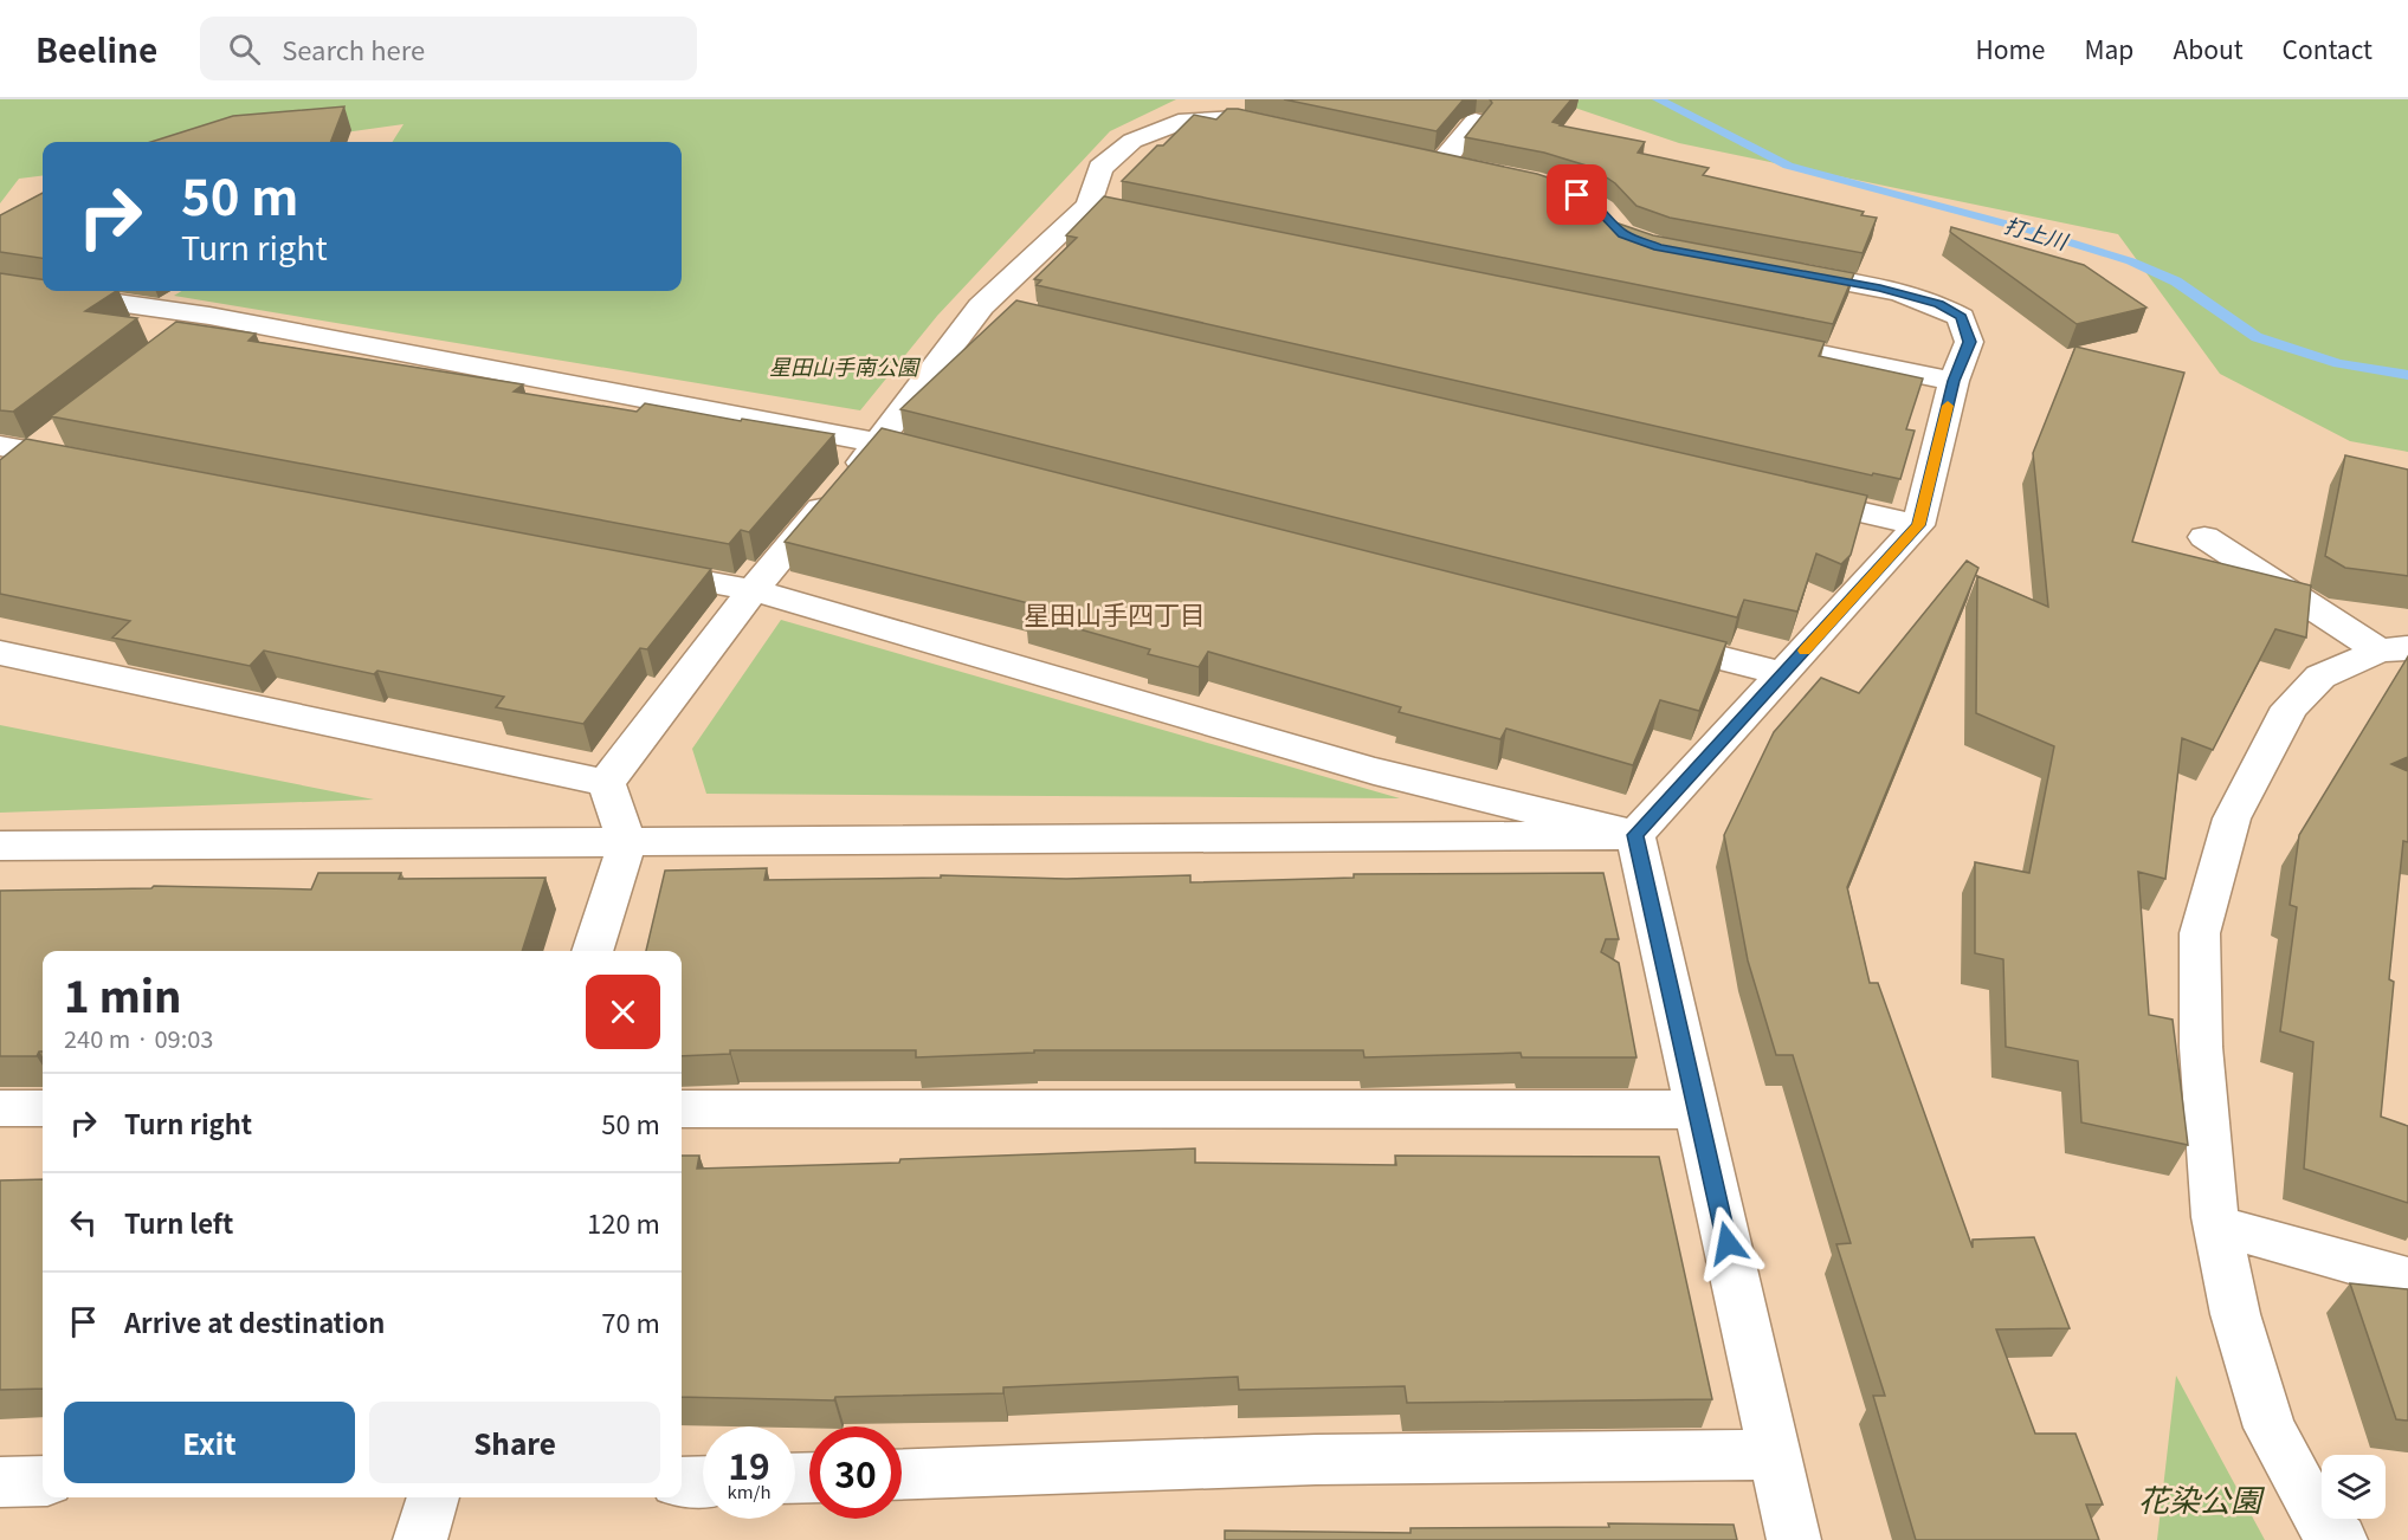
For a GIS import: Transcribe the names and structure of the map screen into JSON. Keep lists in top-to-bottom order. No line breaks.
{"districts":["星田山手四丁目"],"water":["打上川"],"parks":["星田山手南公園","花染公園"],"page":{"header":"Beeline","search":"Search here","nav":["Home","Map","About","Contact"],"turn":["50 m","Turn right"],"heading":["1 min","240 m · 09:03"],"list":[{"name":"Turn right","value":"50 m"},{"name":"Turn left","value":"120 m"},{"name":"Arrive at destination","value":"70 m"}],"buttons":["Exit","Share"],"speed":"19 km/h","limit":"30"}}
